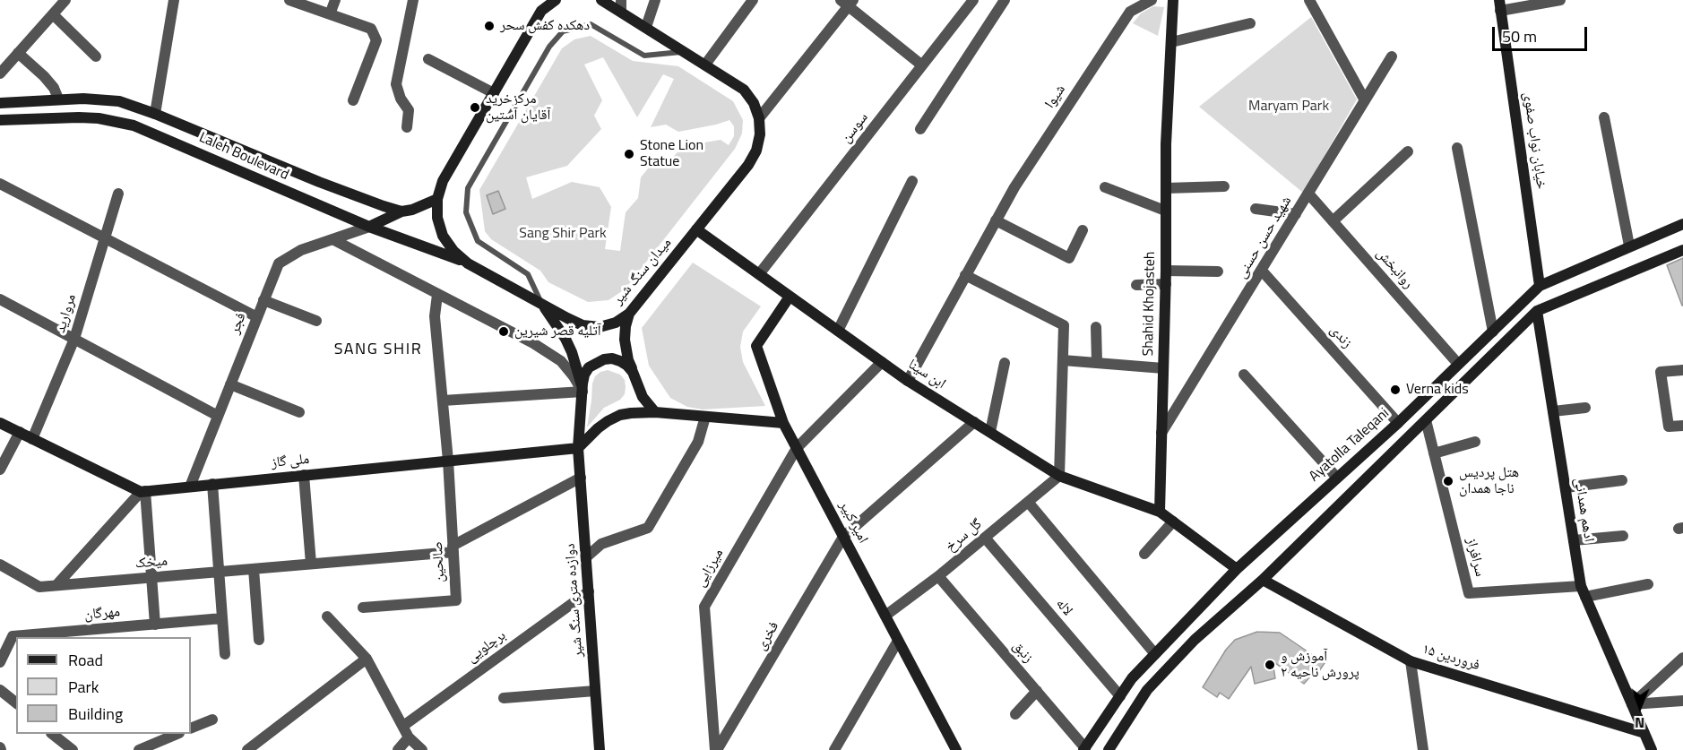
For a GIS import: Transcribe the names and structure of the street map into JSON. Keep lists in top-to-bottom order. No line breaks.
{"streets":{"main road":["خیابان نواب صفوی","Laleh Boulevard","میدان سنگ شیر","Shahid Khojasteh","ابن سینا","Ayatolla Taleqani","ملی گاز","ادهم همدانی","امیر کبیر","دوازده متری سنگ شیر","۱۵ فروردین"],"street":["شیوا","سوسن","شهید حسن حسنی","روانبخش","مروارید","فجر","زندی","گل سرخ","سرافراز","صالحین","میخک","میرزایی","لاله","مهرگان","فخری","برچلویی","زنبق"]},"crossings":[["شیوا","ابن سینا"],["سوسن","ابن سینا"],["خیابان نواب صفوی","Ayatolla Taleqani"],["Laleh Boulevard","میدان سنگ شیر"],["Laleh Boulevard","فجر"],["شهید حسن حسنی","روانبخش"],["شهید حسن حسنی","Shahid Khojasteh"],["شهید حسن حسنی","زندی"],["روانبخش","Ayatolla Taleqani"],["میدان سنگ شیر","ابن سینا"],["Shahid Khojasteh","ابن سینا"],["فجر","ملی گاز"],["زندی","Ayatolla Taleqani"],["ابن سینا","امیر کبیر"],["ابن سینا","گل سرخ"],["ابن سینا","میرزایی"],["ابن سینا","فخری"],["Ayatolla Taleqani","لاله"],["Ayatolla Taleqani","زنبق"],["ملی گاز","صالحین"],["ملی گاز","دوازده متری سنگ شیر"],["ادهم همدانی","سرافراز"],["ادهم همدانی","۱۵ فروردین"],["امیر کبیر","گل سرخ"],["امیر کبیر","میرزایی"],["امیر کبیر","فخری"],["گل سرخ","لاله"],["گل سرخ","زنبق"],["صالحین","میخک"],["میرزایی","فخری"],["دوازده متری سنگ شیر","برچلویی"]],"districts":["SANG SHIR"],"parks":["Maryam Park","Sang Shir Park"],"places":["دهکده کفش سحر","مرکزخرید آقایان آستین","Stone Lion Statue","آتلیه قصر شیرین","Verna kids","هتل پردیس ناجا همدان","آموزش و پرورش ناحیه ۲"],"legend":["Road","Park","Building"],"scale_bar":"50 m","north":"bottom"}
